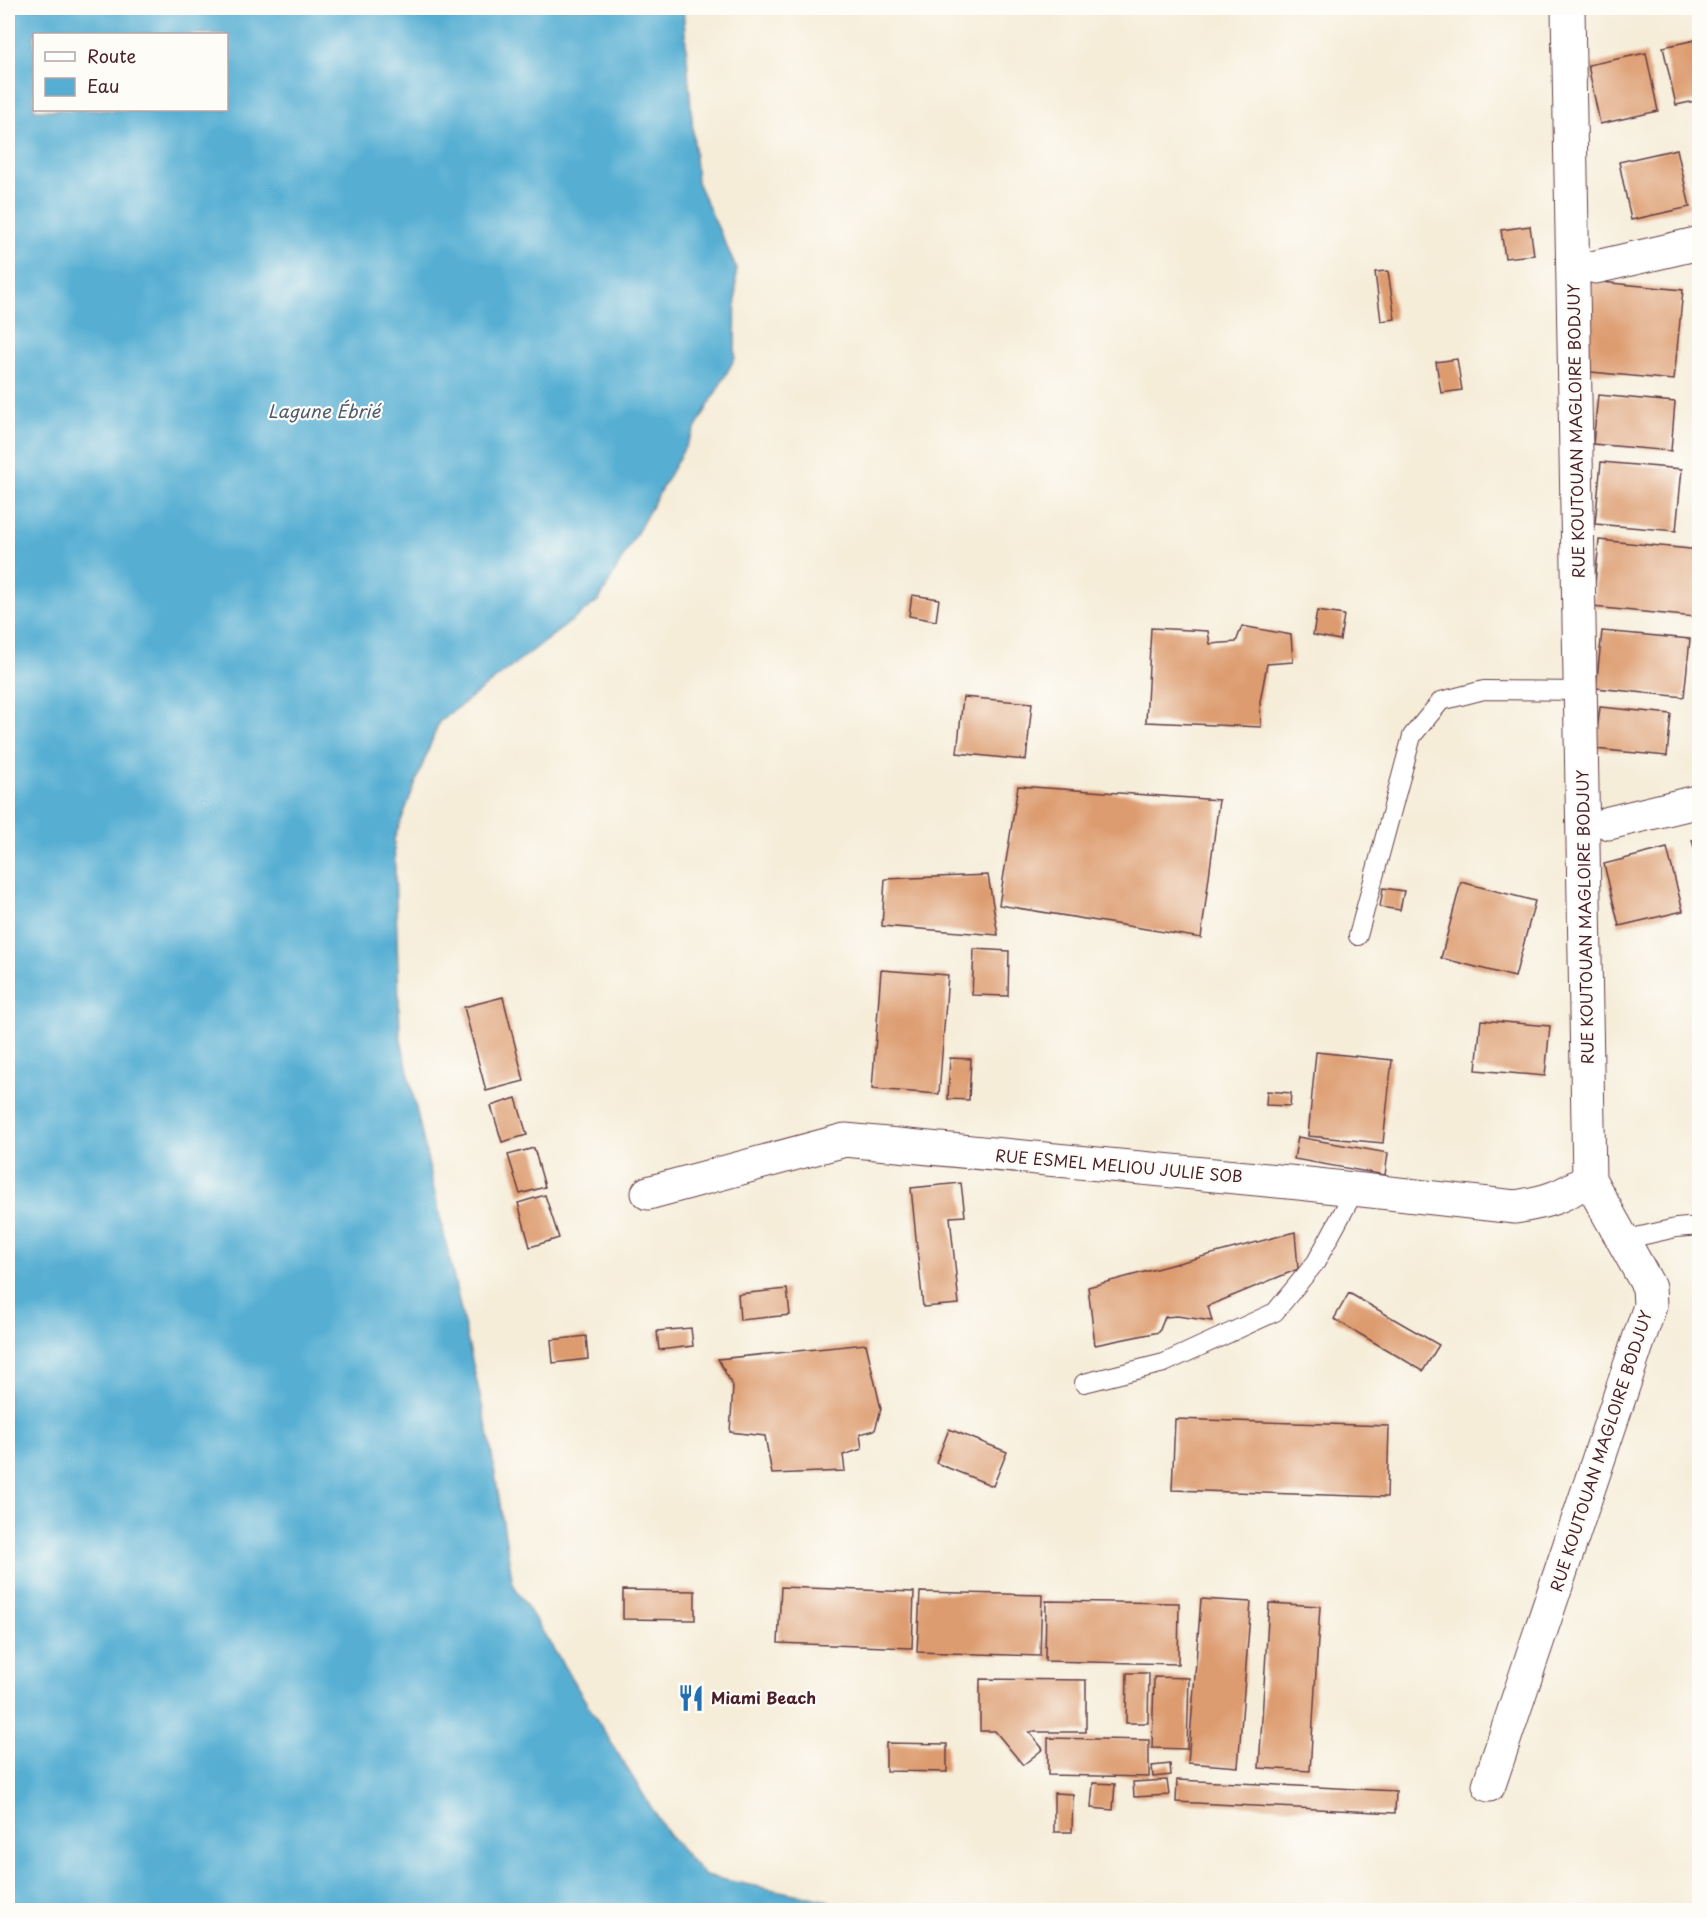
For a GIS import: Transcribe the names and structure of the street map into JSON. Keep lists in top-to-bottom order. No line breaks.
{"streets":{"street":["RUE KOUTOUAN MAGLOIRE BODJUY","RUE ESMEL MELIOU JULIE SOB"]},"crossings":[["RUE KOUTOUAN MAGLOIRE BODJUY","RUE ESMEL MELIOU JULIE SOB"]],"water":["Lagune Ébrié"],"places":{"restaurant":["Miami Beach"]},"legend":["Route","Eau"]}
